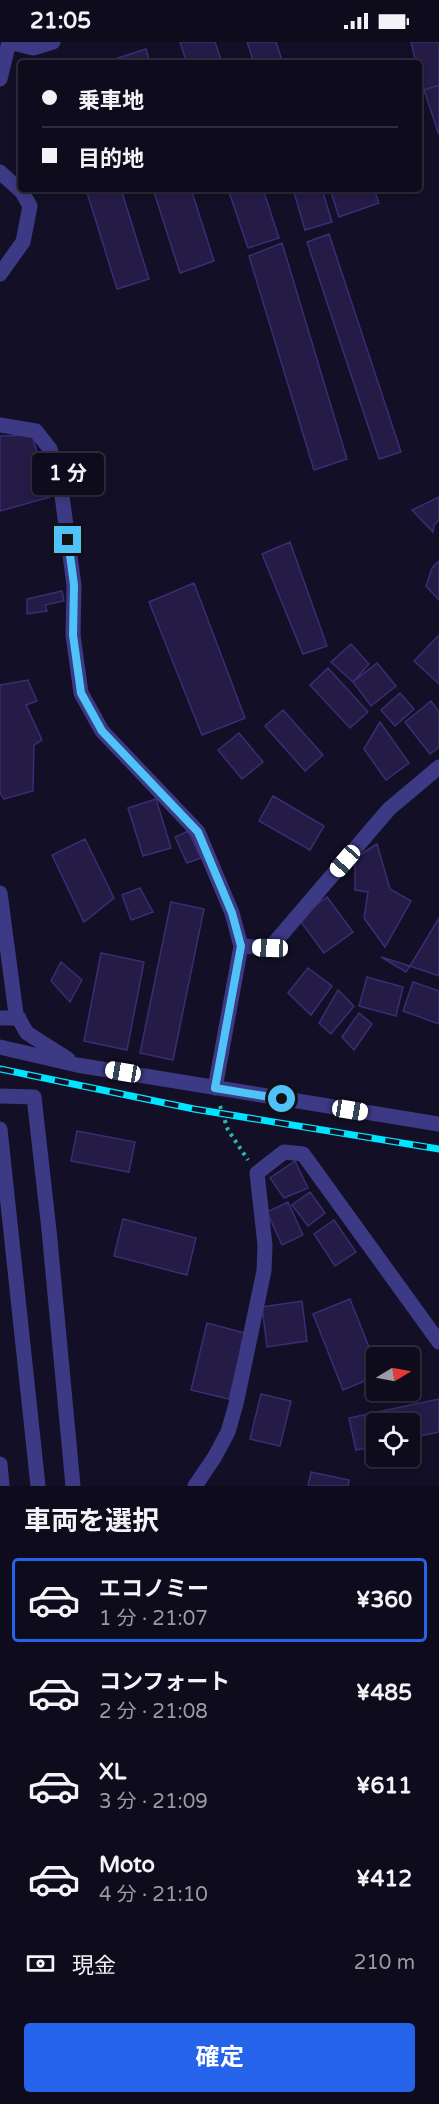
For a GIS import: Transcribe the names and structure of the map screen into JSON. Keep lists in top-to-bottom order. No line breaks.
{"north":"right","page":{"status":"21:05","banner":["乗車地","目的地"],"bubble":"1 分","heading":"車両を選択","list":[{"name":"エコノミー","note":"1 分 · 21:07","value":"¥360"},{"name":"コンフォート","note":"2 分 · 21:08","value":"¥485"},{"name":"XL","note":"3 分 · 21:09","value":"¥611"},{"name":"Moto","note":"4 分 · 21:10","value":"¥412"}],"pay":["現金","210 m"],"buttons":"確定"}}
